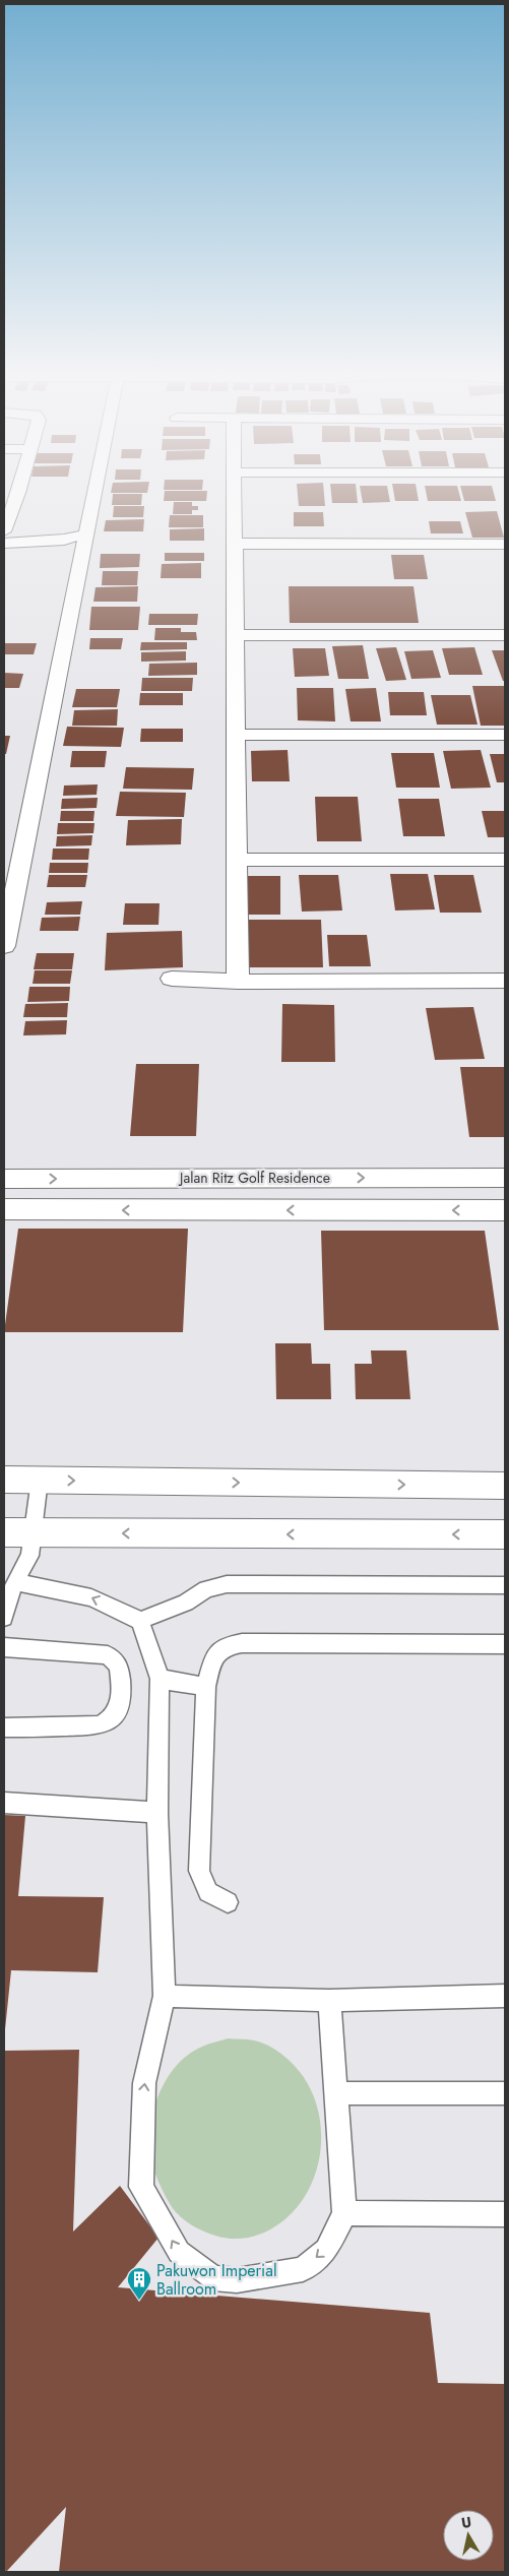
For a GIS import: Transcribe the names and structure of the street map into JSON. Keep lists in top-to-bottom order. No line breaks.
{"streets":{"street":["Jalan Ritz Golf Residence"]},"places":{"building":["Pakuwon Imperial Ballroom"]},"north":"top"}
